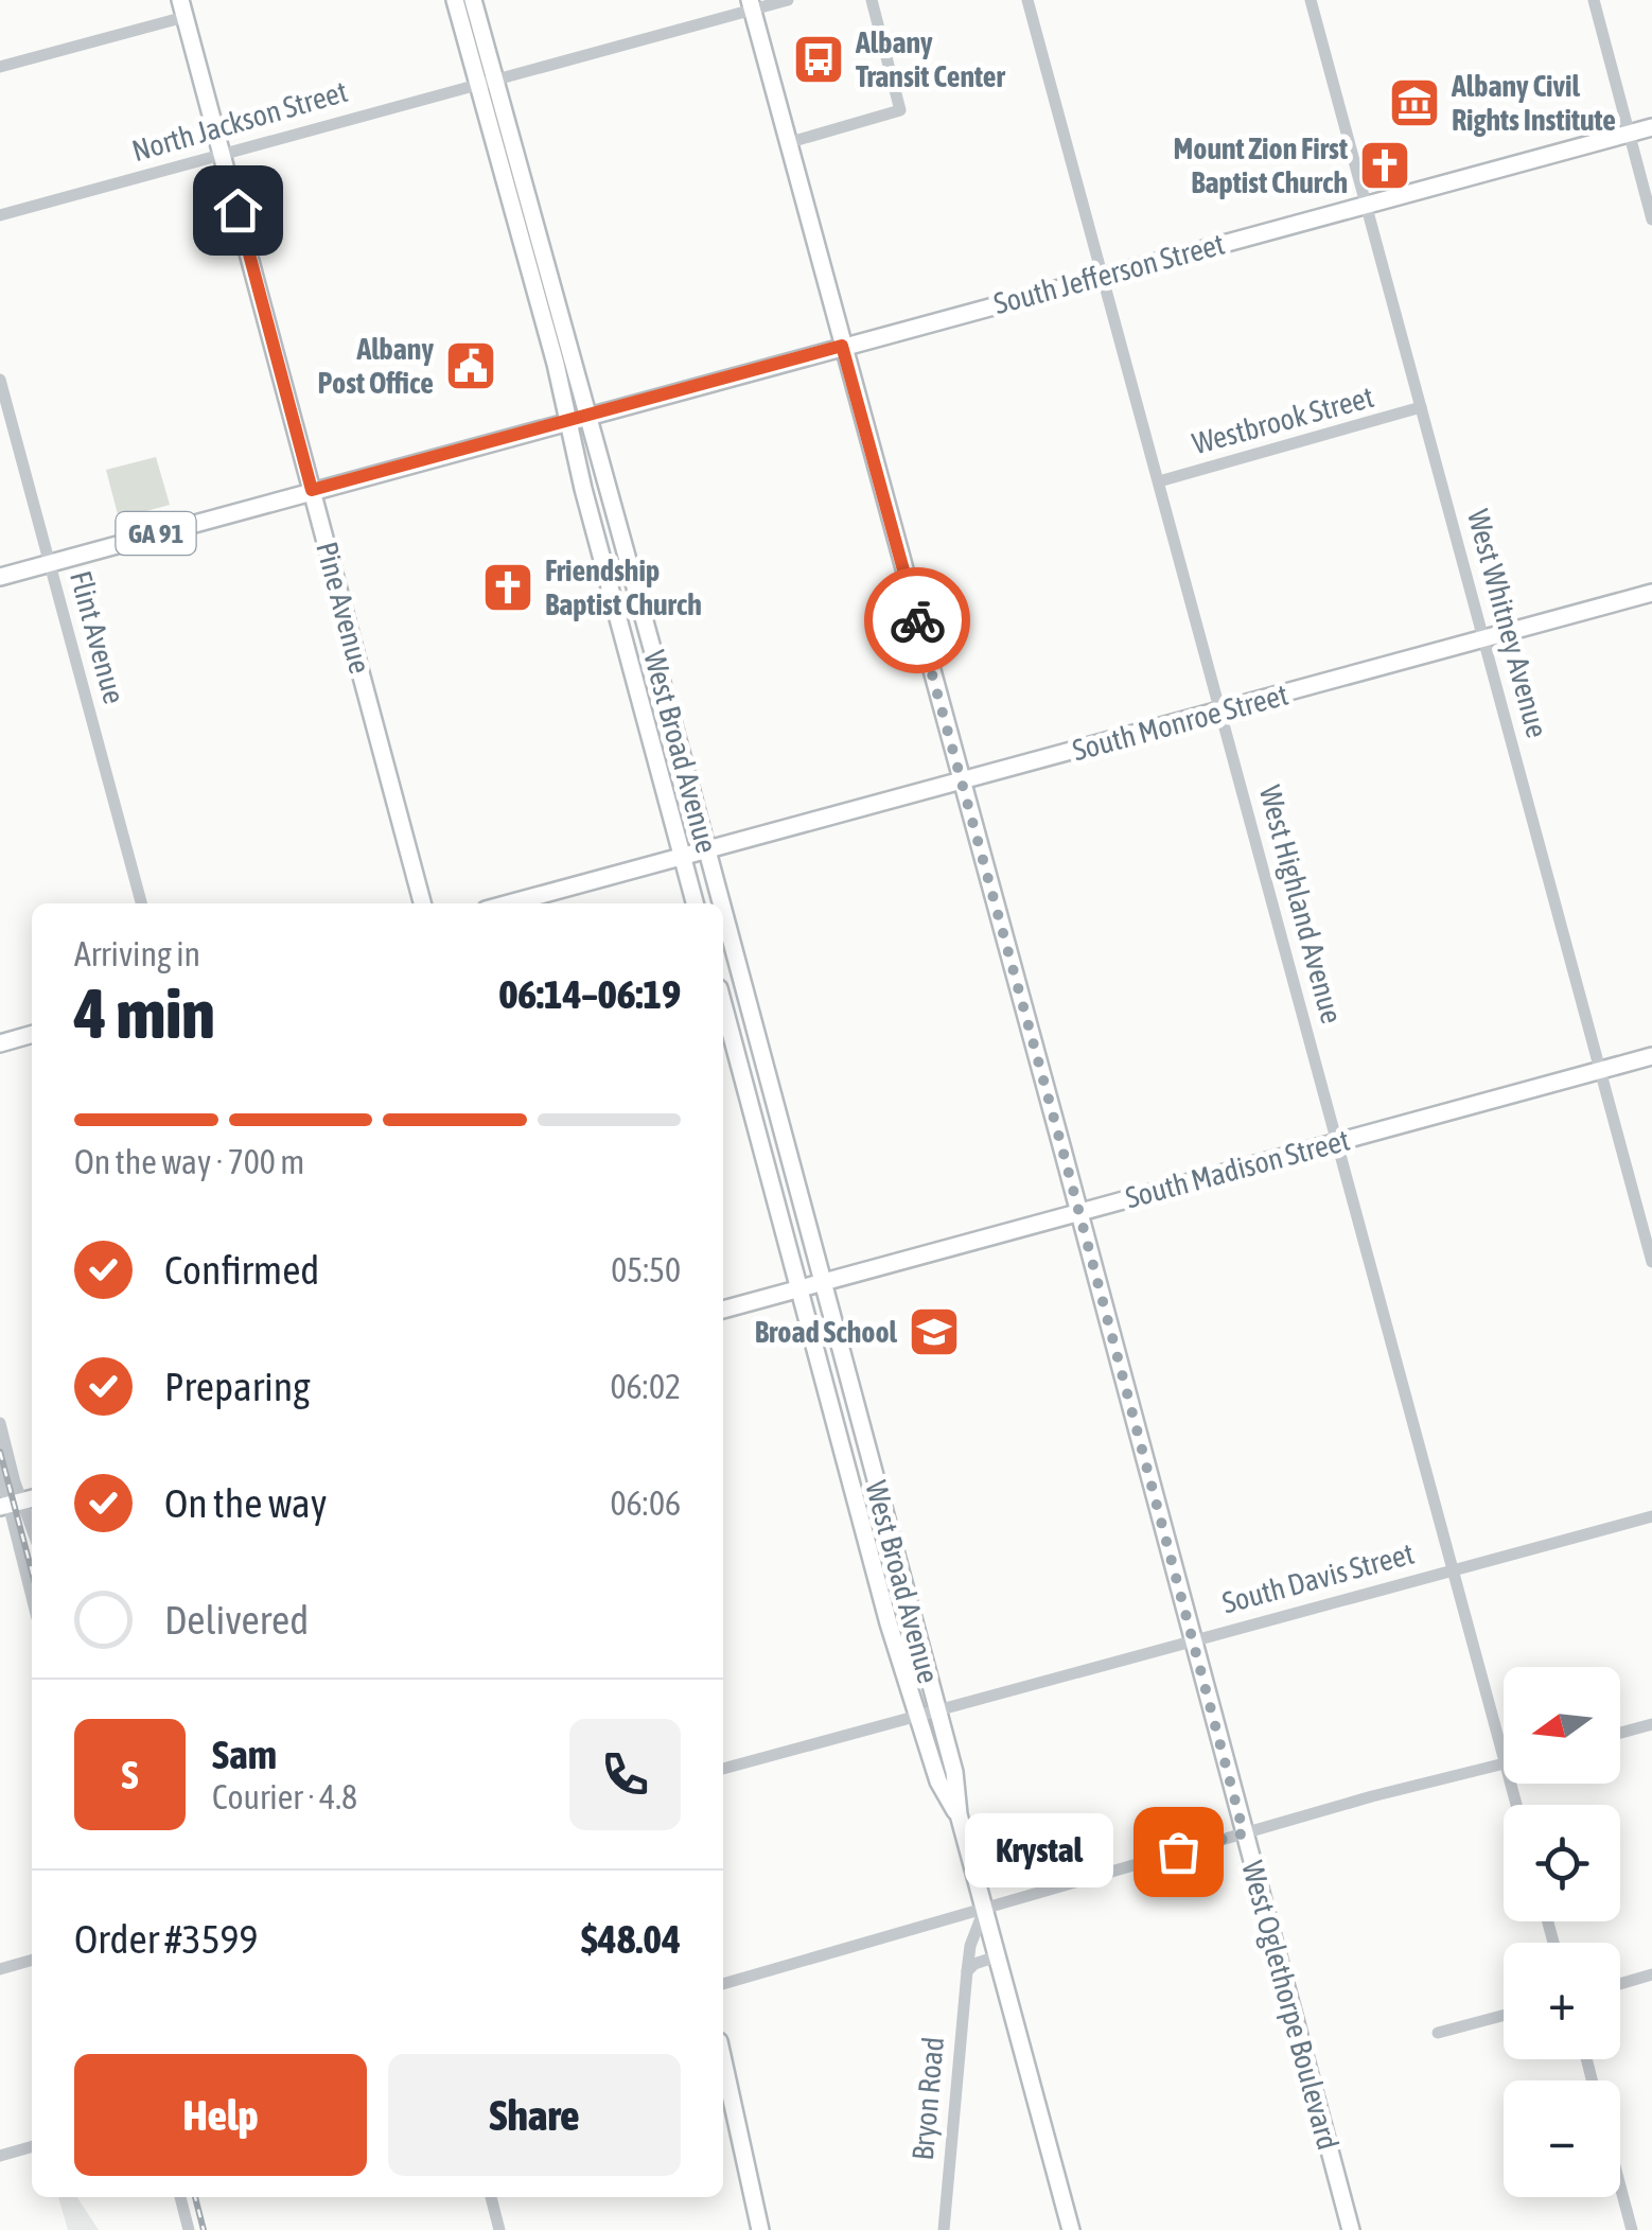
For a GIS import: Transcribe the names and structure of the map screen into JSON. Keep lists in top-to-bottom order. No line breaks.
{"streets":{"main road":["South Jefferson Street","GA 91","Pine Avenue","South Monroe Street","West Broad Avenue","South Madison Street","West Oglethorpe Boulevard"],"street":["North Jackson Street","Westbrook Street","West Whitney Avenue","Flint Avenue","West Highland Avenue","South Davis Street","Bryon Road"]},"crossings":[["North Jackson Street","Pine Avenue"],["North Jackson Street","West Broad Avenue"],["North Jackson Street","West Oglethorpe Boulevard"],["South Jefferson Street","GA 91"],["South Jefferson Street","West Whitney Avenue"],["South Jefferson Street","West Broad Avenue"],["South Jefferson Street","West Highland Avenue"],["South Jefferson Street","West Oglethorpe Boulevard"],["Westbrook Street","West Whitney Avenue"],["Westbrook Street","West Highland Avenue"],["GA 91","Pine Avenue"],["GA 91","Flint Avenue"],["GA 91","West Broad Avenue"],["West Whitney Avenue","South Monroe Street"],["West Whitney Avenue","South Madison Street"],["South Monroe Street","West Broad Avenue"],["South Monroe Street","West Highland Avenue"],["South Monroe Street","West Oglethorpe Boulevard"],["West Broad Avenue","South Madison Street"],["West Broad Avenue","South Davis Street"],["West Broad Avenue","Bryon Road"],["West Highland Avenue","South Madison Street"],["West Highland Avenue","South Davis Street"],["South Madison Street","West Oglethorpe Boulevard"],["South Davis Street","West Oglethorpe Boulevard"]],"places":{"bus stop":["Albany Transit Center"],"museum":["Albany Civil Rights Institute"],"church":["Mount Zion First Baptist Church","Friendship Baptist Church"],"public building":["Albany Post Office"],"school or university":["Broad School"],"other":["Krystal"]},"north":"left","page":{"heading":["4 min","Arriving in","06:14–06:19"],"panel":["Sam","Courier · 4.8","Order #3599","$48.04"],"bar":"On the way · 700 m","list":[["Confirmed","05:50"],["Preparing","06:02"],["On the way","06:06"],"Delivered"],"map_buttons":["+","−"],"round":"S","bubble":"Krystal","buttons":["Help","Share"]}}
